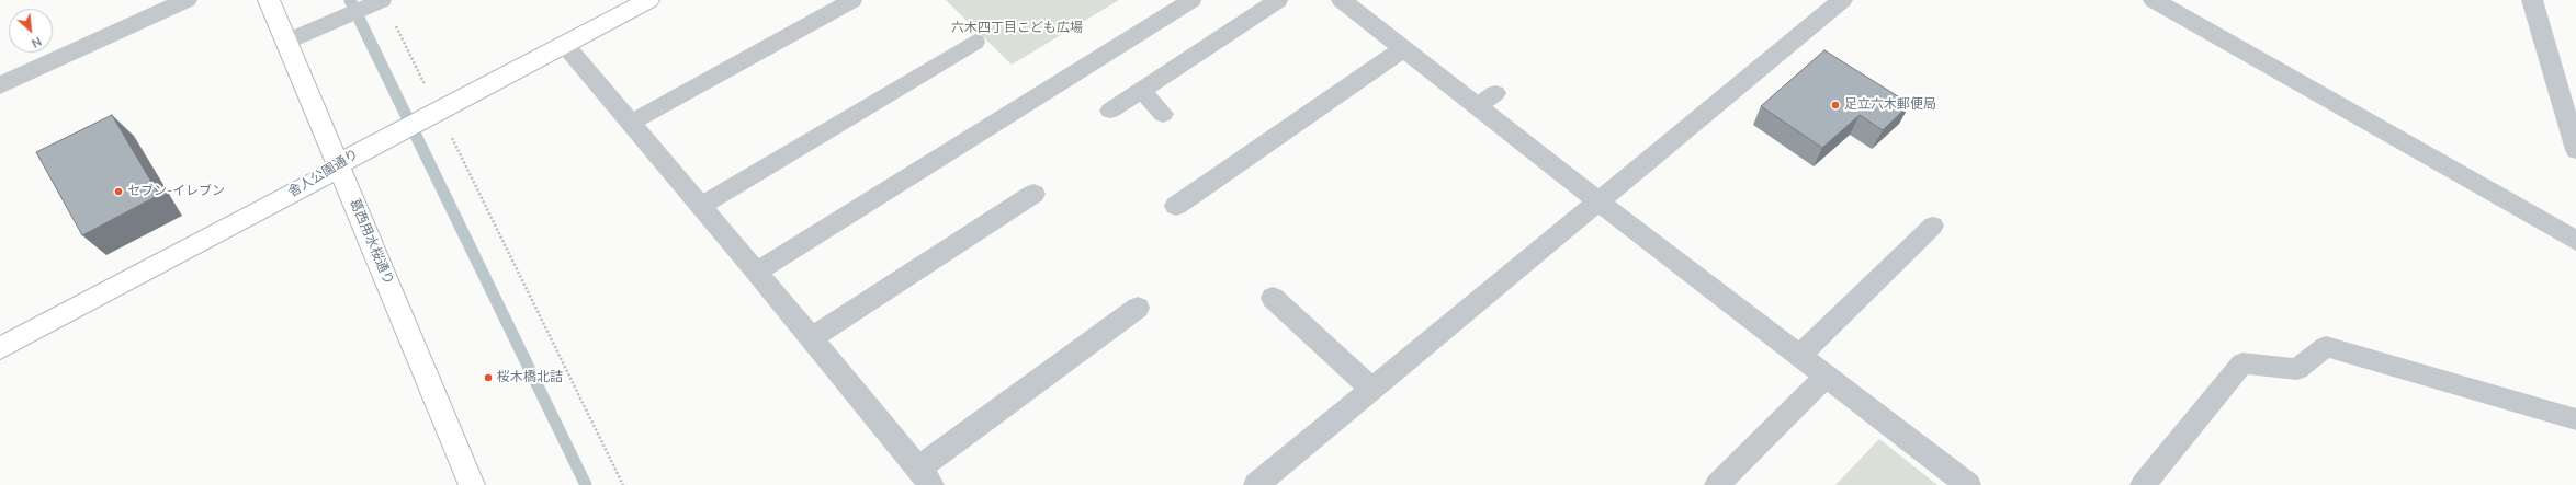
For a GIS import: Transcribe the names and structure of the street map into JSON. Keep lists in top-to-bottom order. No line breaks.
{"streets":{"street":["舎人公園通り","葛西用水桜通り"]},"crossings":[["舎人公園通り","葛西用水桜通り"]],"parks":["六木四丁目こども広場"],"places":["足立六木郵便局","セブン-イレブン","桜木橋北詰"],"north":"bottom right"}
